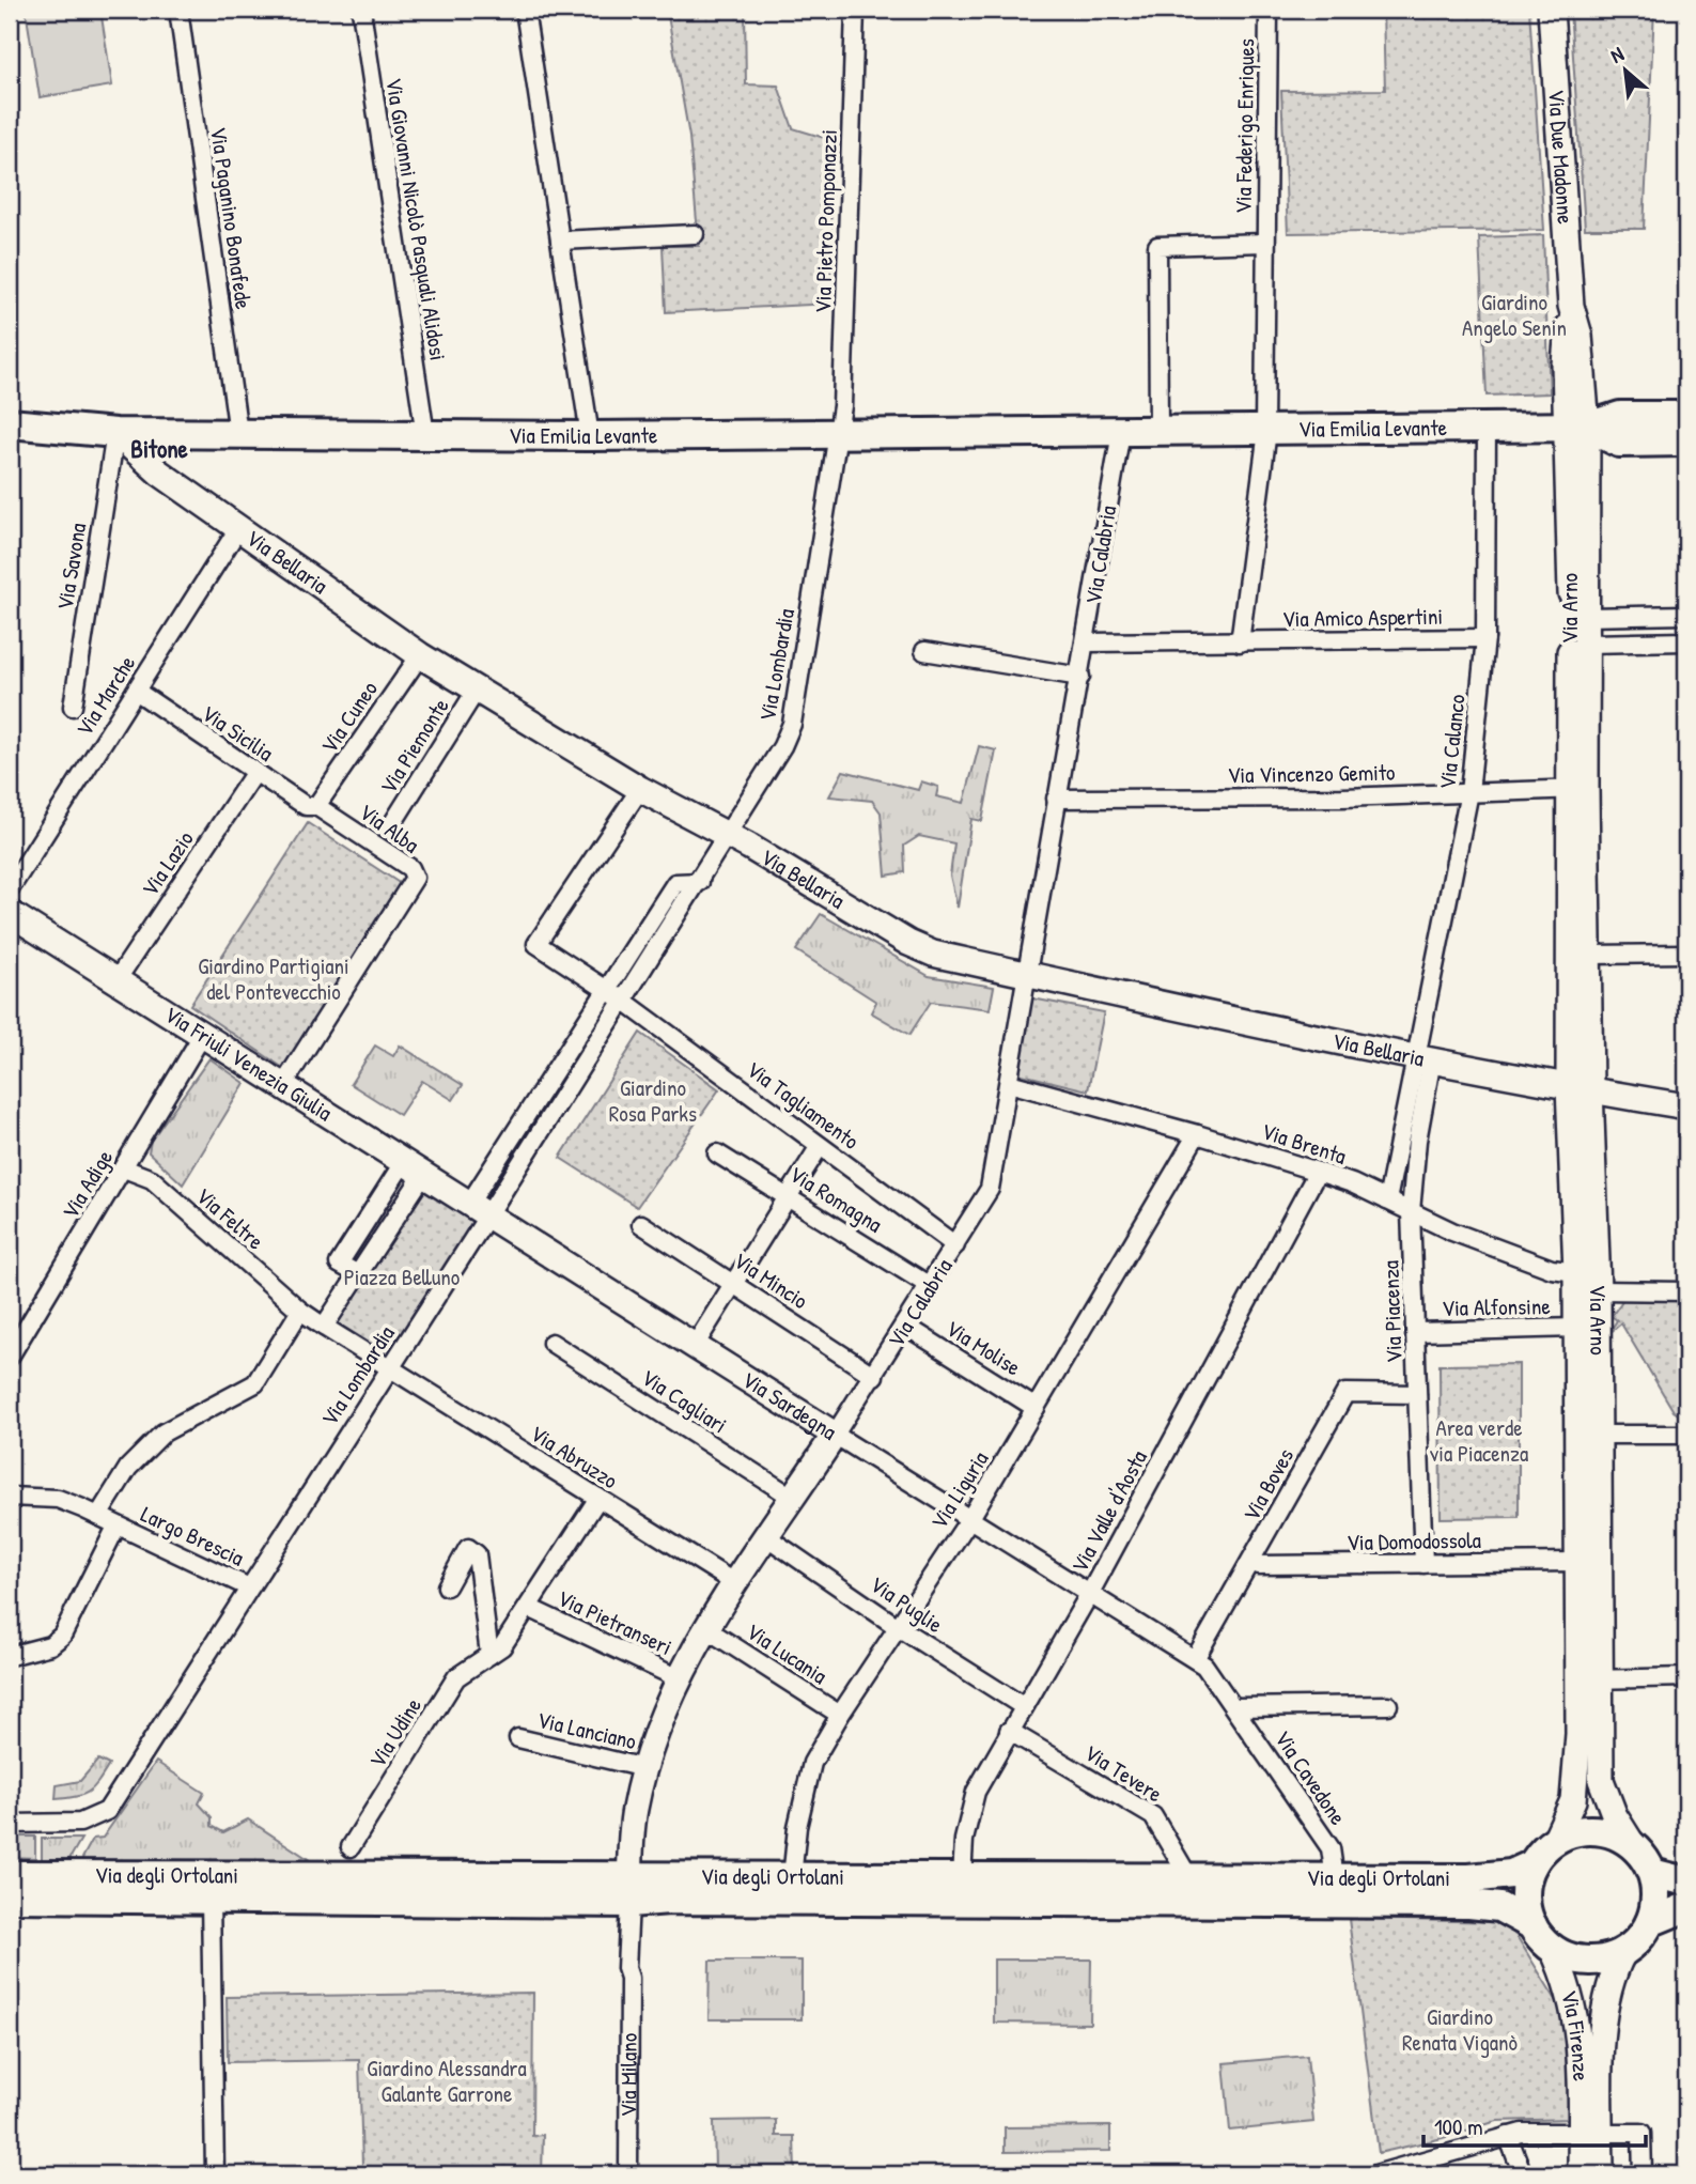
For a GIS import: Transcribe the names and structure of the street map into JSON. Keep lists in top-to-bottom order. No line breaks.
{"streets":{"main road":["Via Emilia Levante","Via degli Ortolani"],"street":["Via Federigo Enriques","Via Due Madonne","Via Paganino Bonafede","Via Giovanni Nicolò Pasquali Alidosi","Via Pietro Pomponazzi","Via Calabria","Via Bellaria","Via Savona","Via Arno","Via Amico Aspertini","Via Lombardia","Via Marche","Via Cuneo","Via Sicilia","Via Calanco","Via Piemonte","Via Vincenzo Gemito","Via Alba","Via Lazio","Via Friuli Venezia Giulia","Via Tagliamento","Via Brenta","Via Adige","Via Romagna","Via Feltre","Via Mincio","Via Alfonsine","Via Piacenza","Via Molise","Via Cagliari","Via Sardegna","Via Abruzzo","Via Boves","Via Liguria","Via Valle d'Aosta","Largo Brescia","Via Domodossola","Via Puglie","Via Pietranseri","Via Lucania","Via Lanciano","Via Udine","Via Tevere","Via Cavedone","Via Firenze","Via Milano"]},"crossings":[["Via Federigo Enriques","Via Emilia Levante"],["Via Due Madonne","Via Emilia Levante"],["Via Due Madonne","Via Arno"],["Via Paganino Bonafede","Via Emilia Levante"],["Via Giovanni Nicolò Pasquali Alidosi","Via Emilia Levante"],["Via Pietro Pomponazzi","Via Emilia Levante"],["Via Pietro Pomponazzi","Via Lombardia"],["Via Emilia Levante","Via Calabria"],["Via Emilia Levante","Via Bellaria"],["Via Emilia Levante","Via Savona"],["Via Emilia Levante","Via Arno"],["Via Emilia Levante","Via Lombardia"],["Via Emilia Levante","Via Calanco"],["Via Calabria","Via Bellaria"],["Via Calabria","Via Amico Aspertini"],["Via Calabria","Via Vincenzo Gemito"],["Via Calabria","Via Tagliamento"],["Via Calabria","Via Brenta"],["Via Calabria","Via Romagna"],["Via Calabria","Via Mincio"],["Via Calabria","Via Molise"],["Via Calabria","Via Cagliari"],["Via Calabria","Via Sardegna"],["Via Calabria","Via Abruzzo"],["Via Calabria","Via Puglie"],["Via Calabria","Via Pietranseri"],["Via Calabria","Via Lucania"],["Via Calabria","Via Lanciano"],["Via Calabria","Via degli Ortolani"],["Via Calabria","Via Milano"],["Via Bellaria","Via Savona"],["Via Bellaria","Via Arno"],["Via Bellaria","Via Lombardia"],["Via Bellaria","Via Marche"],["Via Bellaria","Via Cuneo"],["Via Bellaria","Via Calanco"],["Via Bellaria","Via Piemonte"],["Via Bellaria","Via Piacenza"],["Via Arno","Via Vincenzo Gemito"],["Via Arno","Via Brenta"],["Via Arno","Via Alfonsine"],["Via Arno","Via Domodossola"],["Via Arno","Via degli Ortolani"],["Via Arno","Via Firenze"],["Via Amico Aspertini","Via Calanco"],["Via Lombardia","Via Friuli Venezia Giulia"],["Via Lombardia","Via Tagliamento"],["Via Lombardia","Via Sardegna"],["Via Lombardia","Via Abruzzo"],["Via Lombardia","Largo Brescia"],["Via Marche","Via Sicilia"],["Via Cuneo","Via Sicilia"],["Via Cuneo","Via Alba"],["Via Sicilia","Via Alba"],["Via Sicilia","Via Lazio"],["Via Calanco","Via Vincenzo Gemito"],["Via Calanco","Via Piacenza"],["Via Alba","Via Friuli Venezia Giulia"],["Via Lazio","Via Friuli Venezia Giulia"],["Via Friuli Venezia Giulia","Via Adige"],["Via Friuli Venezia Giulia","Via Sardegna"],["Via Brenta","Via Piacenza"],["Via Brenta","Via Liguria"],["Via Brenta","Via Valle d'Aosta"],["Via Adige","Via Feltre"],["Via Alfonsine","Via Piacenza"],["Via Piacenza","Via Boves"],["Via Piacenza","Via Domodossola"],["Via Molise","Via Liguria"],["Via Sardegna","Via Liguria"],["Via Sardegna","Via Valle d'Aosta"],["Via Sardegna","Via Cavedone"],["Via Abruzzo","Via Udine"],["Via Boves","Via Domodossola"],["Via Boves","Via Cavedone"],["Via Liguria","Via Puglie"],["Via Liguria","Via Lucania"],["Via Liguria","Via degli Ortolani"],["Via Valle d'Aosta","Via Puglie"],["Via Valle d'Aosta","Via Tevere"],["Via Valle d'Aosta","Via Cavedone"],["Via Valle d'Aosta","Via degli Ortolani"],["Via Pietranseri","Via Udine"],["Via Tevere","Via degli Ortolani"],["Via Cavedone","Via degli Ortolani"],["Via degli Ortolani","Via Firenze"],["Via degli Ortolani","Via Milano"]],"districts":["Bitone"],"parks":["Giardino Angelo Senin","Giardino Partigiani del Pontevecchio","Giardino Rosa Parks","Piazza Belluno","Area verde via Piacenza","Giardino Renata Viganò","Giardino Alessandra Galante Garrone"],"scale_bar":"100 m","north":"top left"}
